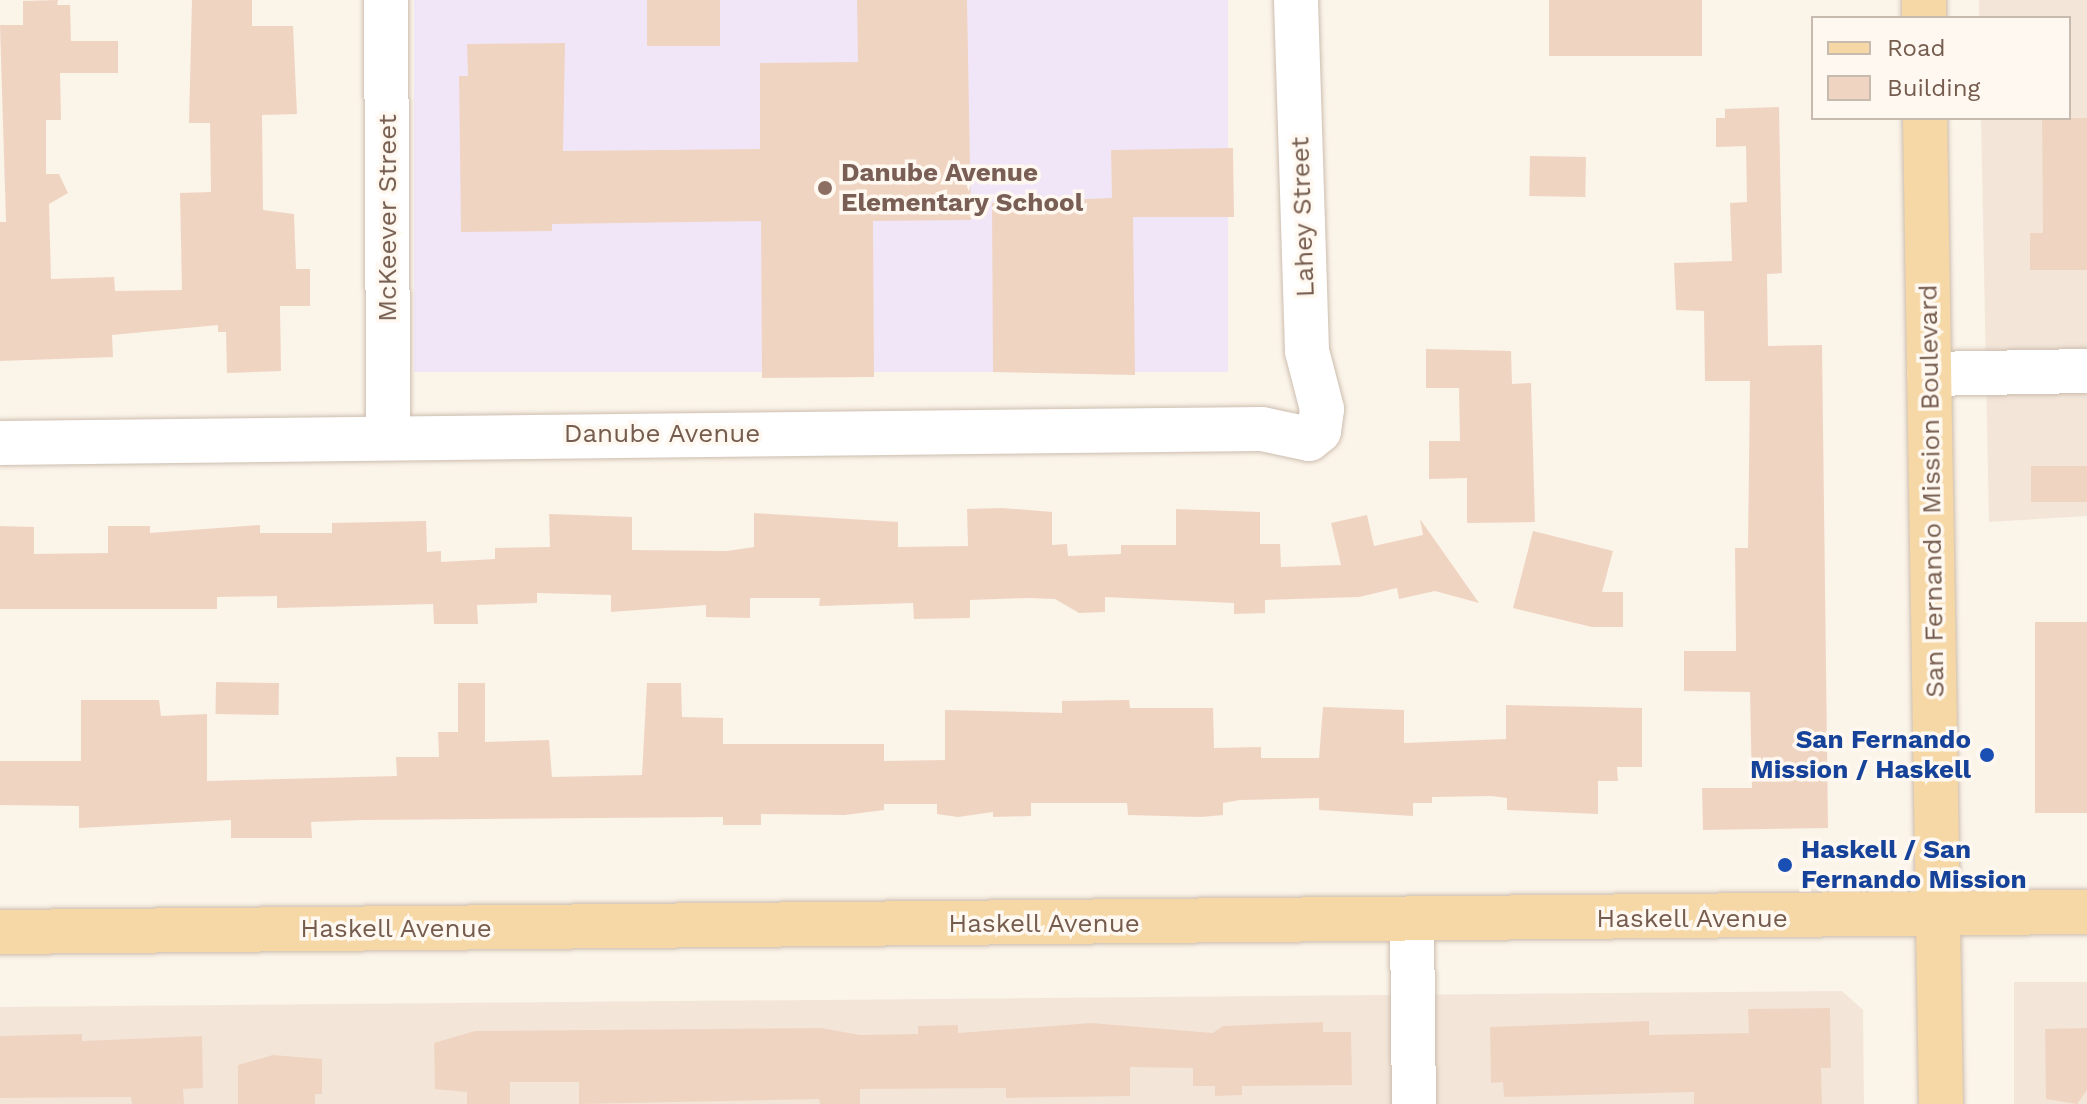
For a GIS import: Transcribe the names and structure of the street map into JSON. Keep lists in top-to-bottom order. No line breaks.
{"streets":{"main road":["San Fernando Mission Boulevard","Haskell Avenue"],"street":["Lahey Street","McKeever Street","Danube Avenue"]},"crossings":[["Lahey Street","Danube Avenue"],["McKeever Street","Danube Avenue"],["San Fernando Mission Boulevard","Haskell Avenue"]],"places":["Danube Avenue Elementary School","San Fernando Mission / Haskell","Haskell / San Fernando Mission"],"legend":["Road","Building"]}
